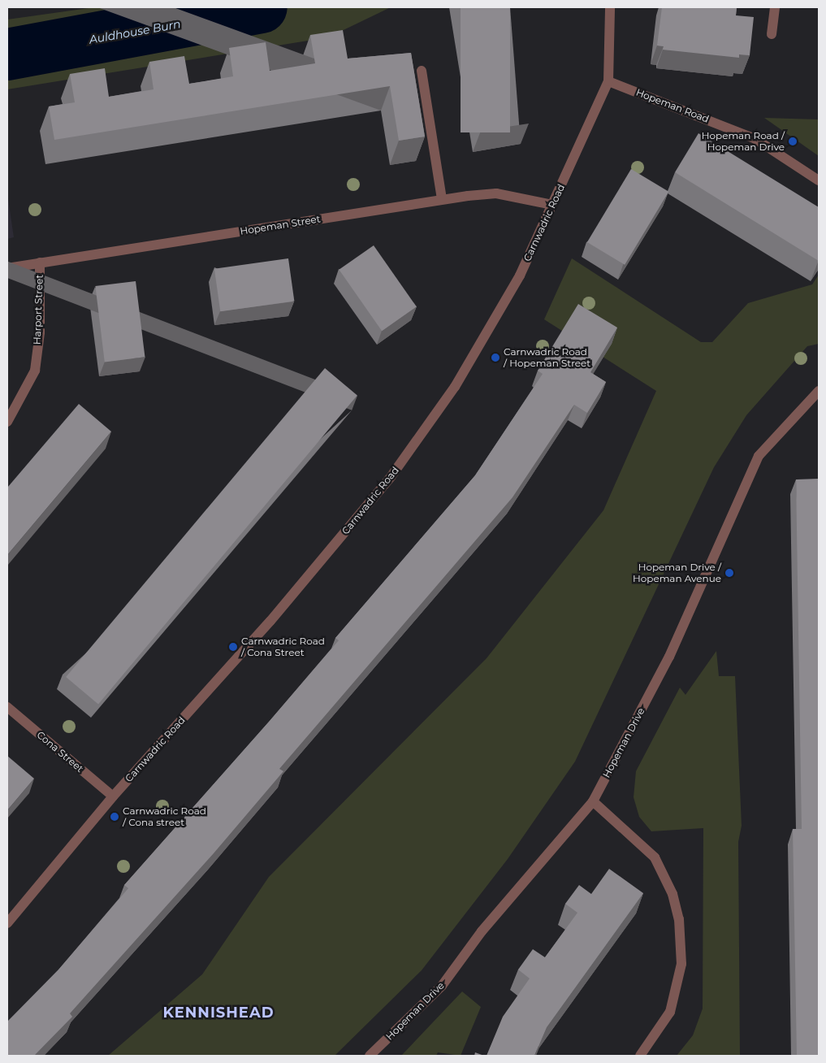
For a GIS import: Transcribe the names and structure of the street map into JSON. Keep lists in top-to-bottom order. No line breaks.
{"streets":{"street":["Hopeman Road","Carnwadric Road","Hopeman Street","Harport Street","Hopeman Drive","Cona Street"]},"crossings":[["Hopeman Road","Carnwadric Road"],["Carnwadric Road","Hopeman Street"],["Carnwadric Road","Cona Street"],["Hopeman Street","Harport Street"]],"districts":["KENNISHEAD"],"water":["Auldhouse Burn"],"places":["Hopeman Road / Hopeman Drive","Carnwadric Road / Hopeman Street","Hopeman Drive / Hopeman Avenue","Carnwadric Road / Cona Street","Carnwadric Road / Cona street"]}
